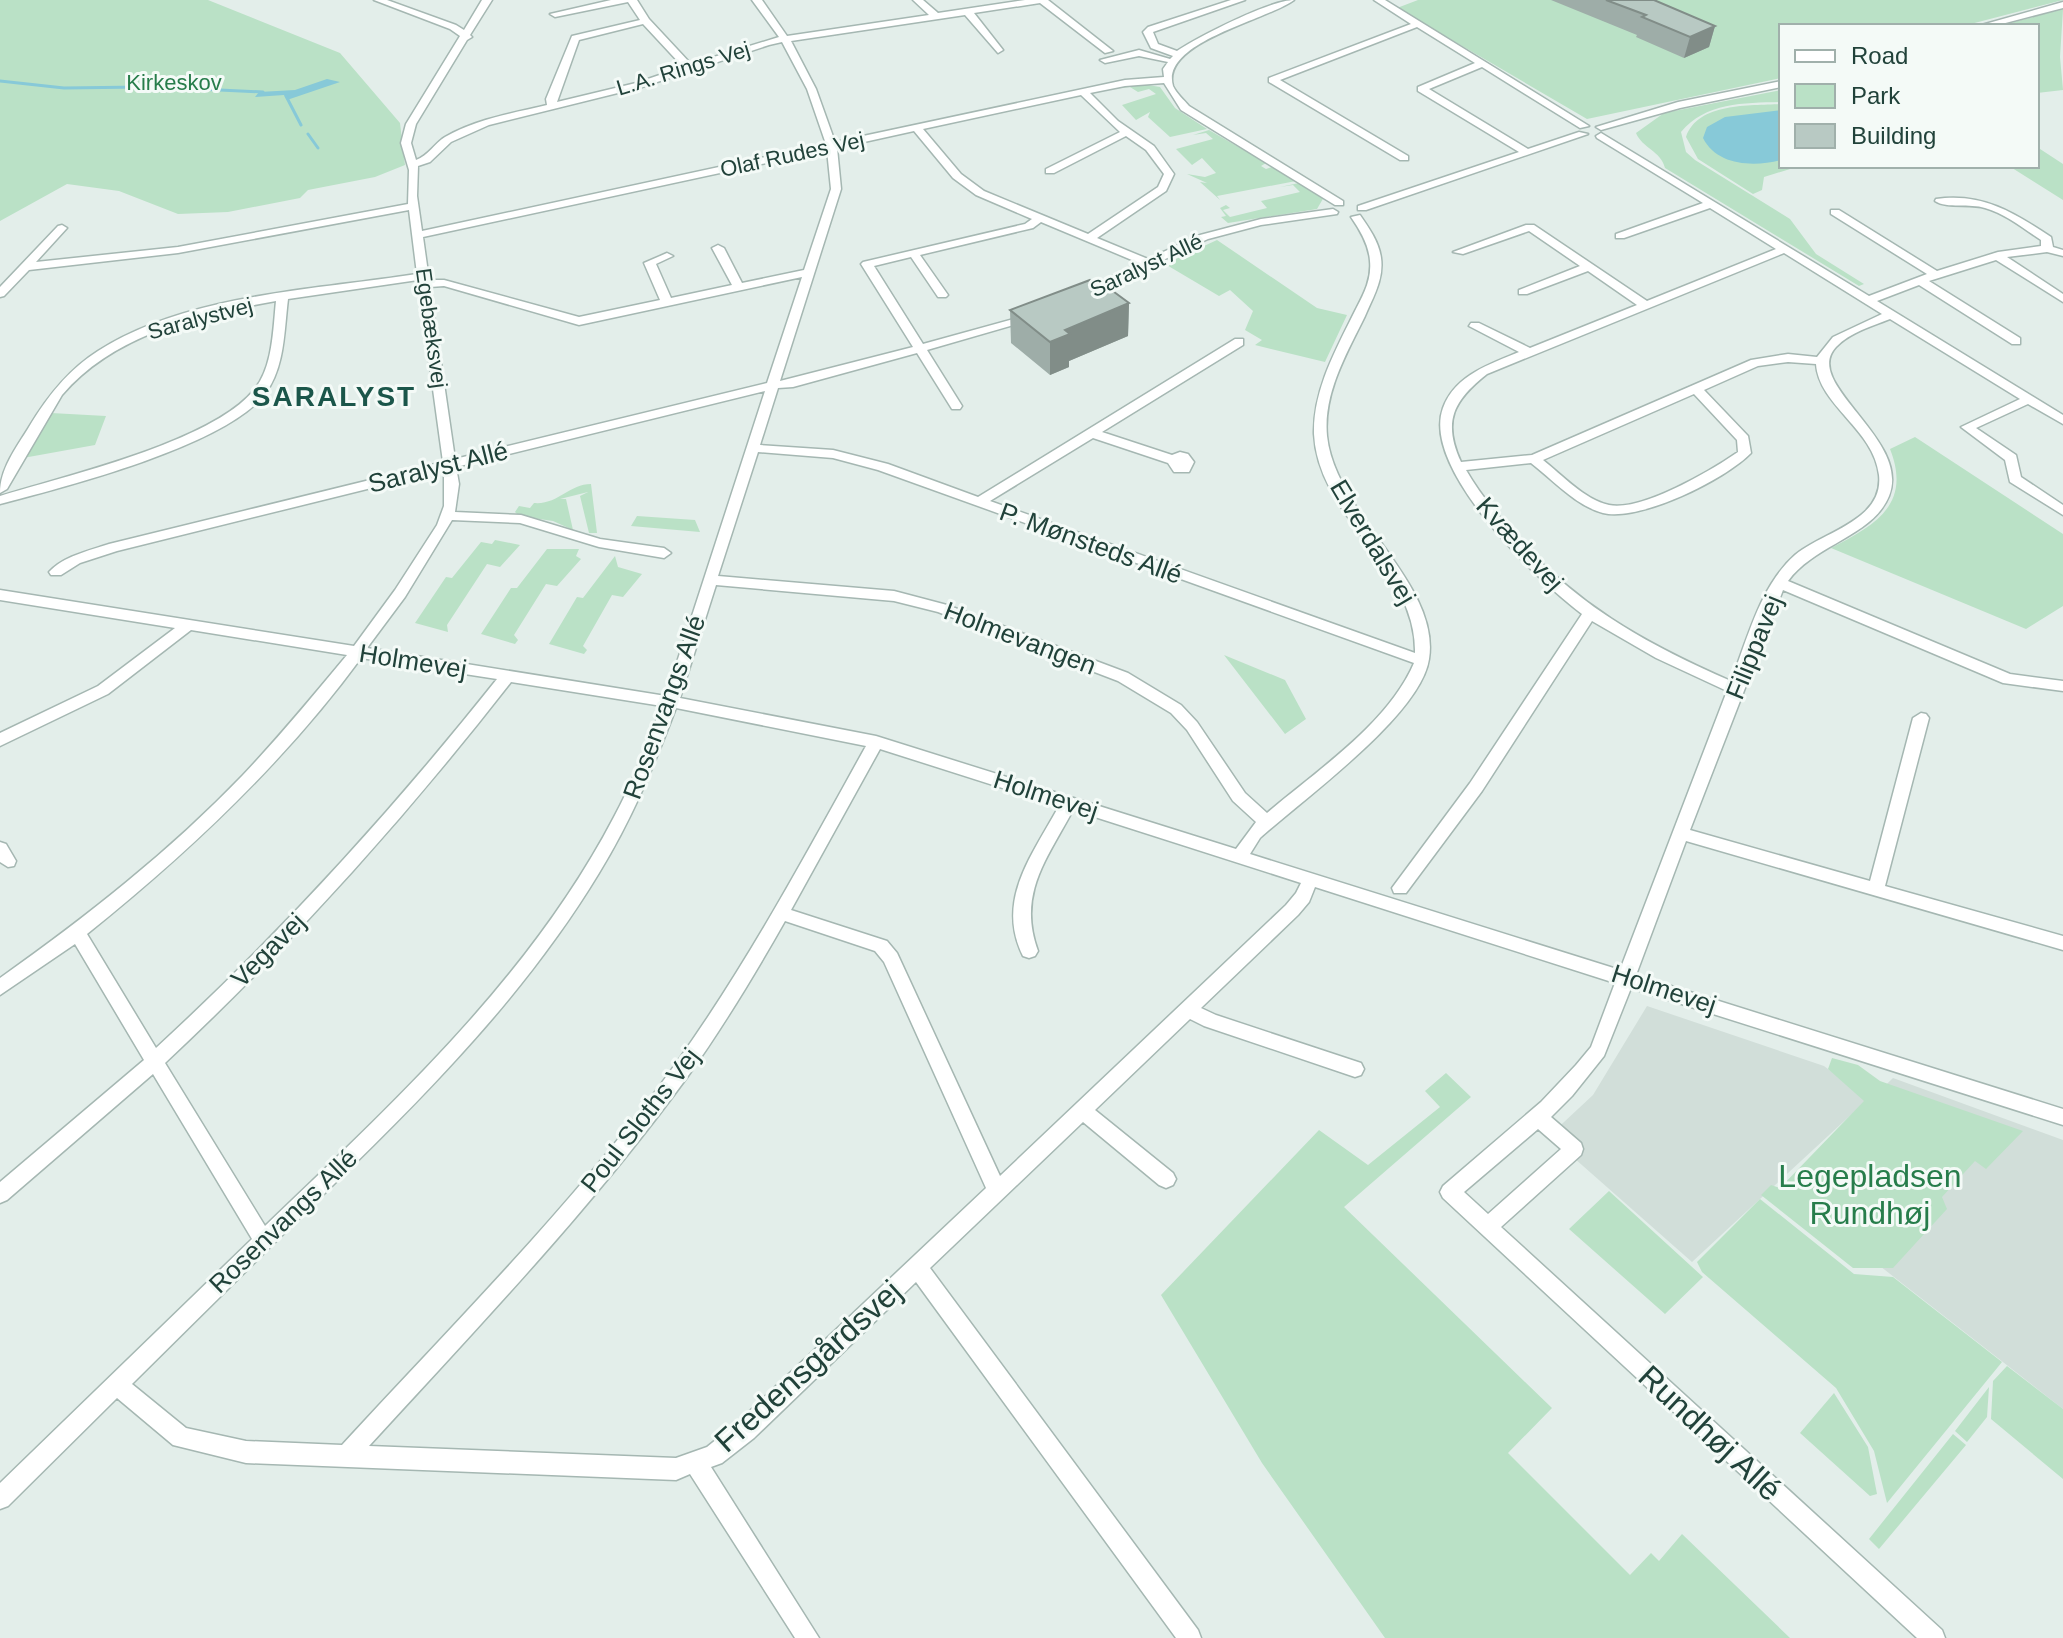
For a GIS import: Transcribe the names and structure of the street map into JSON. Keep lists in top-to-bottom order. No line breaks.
{"streets":{"street":["L.A. Rings Vej","Olaf Rudes Vej","Saralyst Allé","Saralystvej","Egebæksvej","Elverdalsvej","P. Mønsteds Allé","Kvædevej","Holmevangen","Filippavej","Holmevej","Rosenvangs Allé","Vegavej","Poul Sloths Vej","Fredensgårdsvej","Rundhøj Allé"]},"crossings":[["L.A. Rings Vej","Egebæksvej"],["L.A. Rings Vej","Rosenvangs Allé"],["Olaf Rudes Vej","Egebæksvej"],["Olaf Rudes Vej","Rosenvangs Allé"],["Saralyst Allé","Egebæksvej"],["Saralyst Allé","Rosenvangs Allé"],["Saralystvej","Egebæksvej"],["Saralystvej","Rosenvangs Allé"],["Elverdalsvej","P. Mønsteds Allé"],["P. Mønsteds Allé","Rosenvangs Allé"],["Kvædevej","Filippavej"],["Holmevangen","Rosenvangs Allé"],["Filippavej","Holmevej"],["Filippavej","Rundhøj Allé"],["Holmevej","Rosenvangs Allé"],["Holmevej","Vegavej"],["Holmevej","Poul Sloths Vej"],["Holmevej","Fredensgårdsvej"],["Holmevej","Rundhøj Allé"],["Rosenvangs Allé","Fredensgårdsvej"],["Poul Sloths Vej","Fredensgårdsvej"]],"districts":["SARALYST"],"parks":["Kirkeskov","Legepladsen Rundhøj"],"legend":["Road","Park","Building"]}
